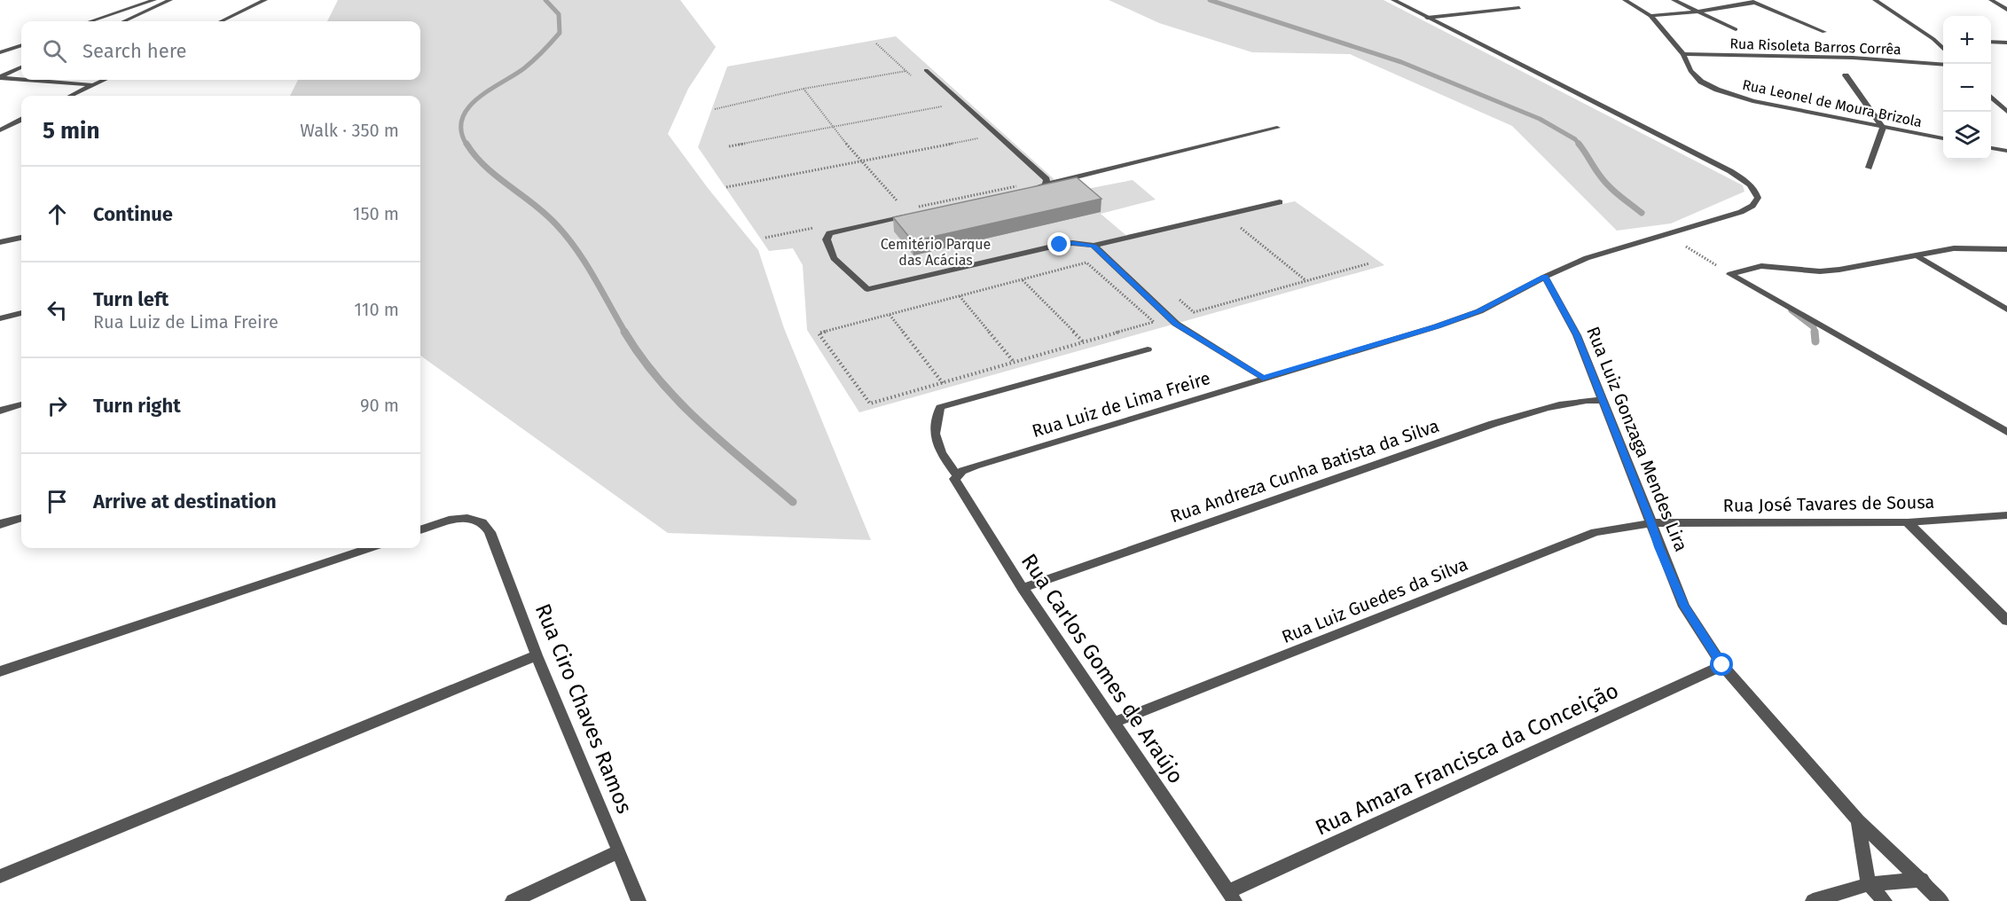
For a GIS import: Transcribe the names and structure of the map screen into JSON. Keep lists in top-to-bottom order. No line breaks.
{"streets":{"street":["Rua Risoleta Barros Corrêa","Rua Leonel de Moura Brizola","Rua Luiz de Lima Freire","Rua Luiz Gonzaga Mendes Lira","Rua Andreza Cunha Batista da Silva","Rua José Tavares de Sousa","Rua Luiz Guedes da Silva","Rua Carlos Gomes de Araújo","Rua Ciro Chaves Ramos","Rua Amara Francisca da Conceição"]},"crossings":[["Rua Risoleta Barros Corrêa","Rua Leonel de Moura Brizola"],["Rua Luiz de Lima Freire","Rua Luiz Gonzaga Mendes Lira"],["Rua Luiz de Lima Freire","Rua Carlos Gomes de Araújo"],["Rua Luiz Gonzaga Mendes Lira","Rua Andreza Cunha Batista da Silva"],["Rua Luiz Gonzaga Mendes Lira","Rua José Tavares de Sousa"],["Rua Luiz Gonzaga Mendes Lira","Rua Luiz Guedes da Silva"],["Rua Luiz Gonzaga Mendes Lira","Rua Amara Francisca da Conceição"],["Rua Andreza Cunha Batista da Silva","Rua Carlos Gomes de Araújo"],["Rua José Tavares de Sousa","Rua Luiz Guedes da Silva"],["Rua Luiz Guedes da Silva","Rua Carlos Gomes de Araújo"],["Rua Carlos Gomes de Araújo","Rua Amara Francisca da Conceição"]],"parks":["Cemitério Parque das Acácias"],"page":{"map_buttons":["+","−"],"search":"Search here","heading":["5 min","Walk · 350 m"],"list":[["Continue","150 m"],["Turn left","Rua Luiz de Lima Freire","110 m"],["Turn right","90 m"],"Arrive at destination"]}}
